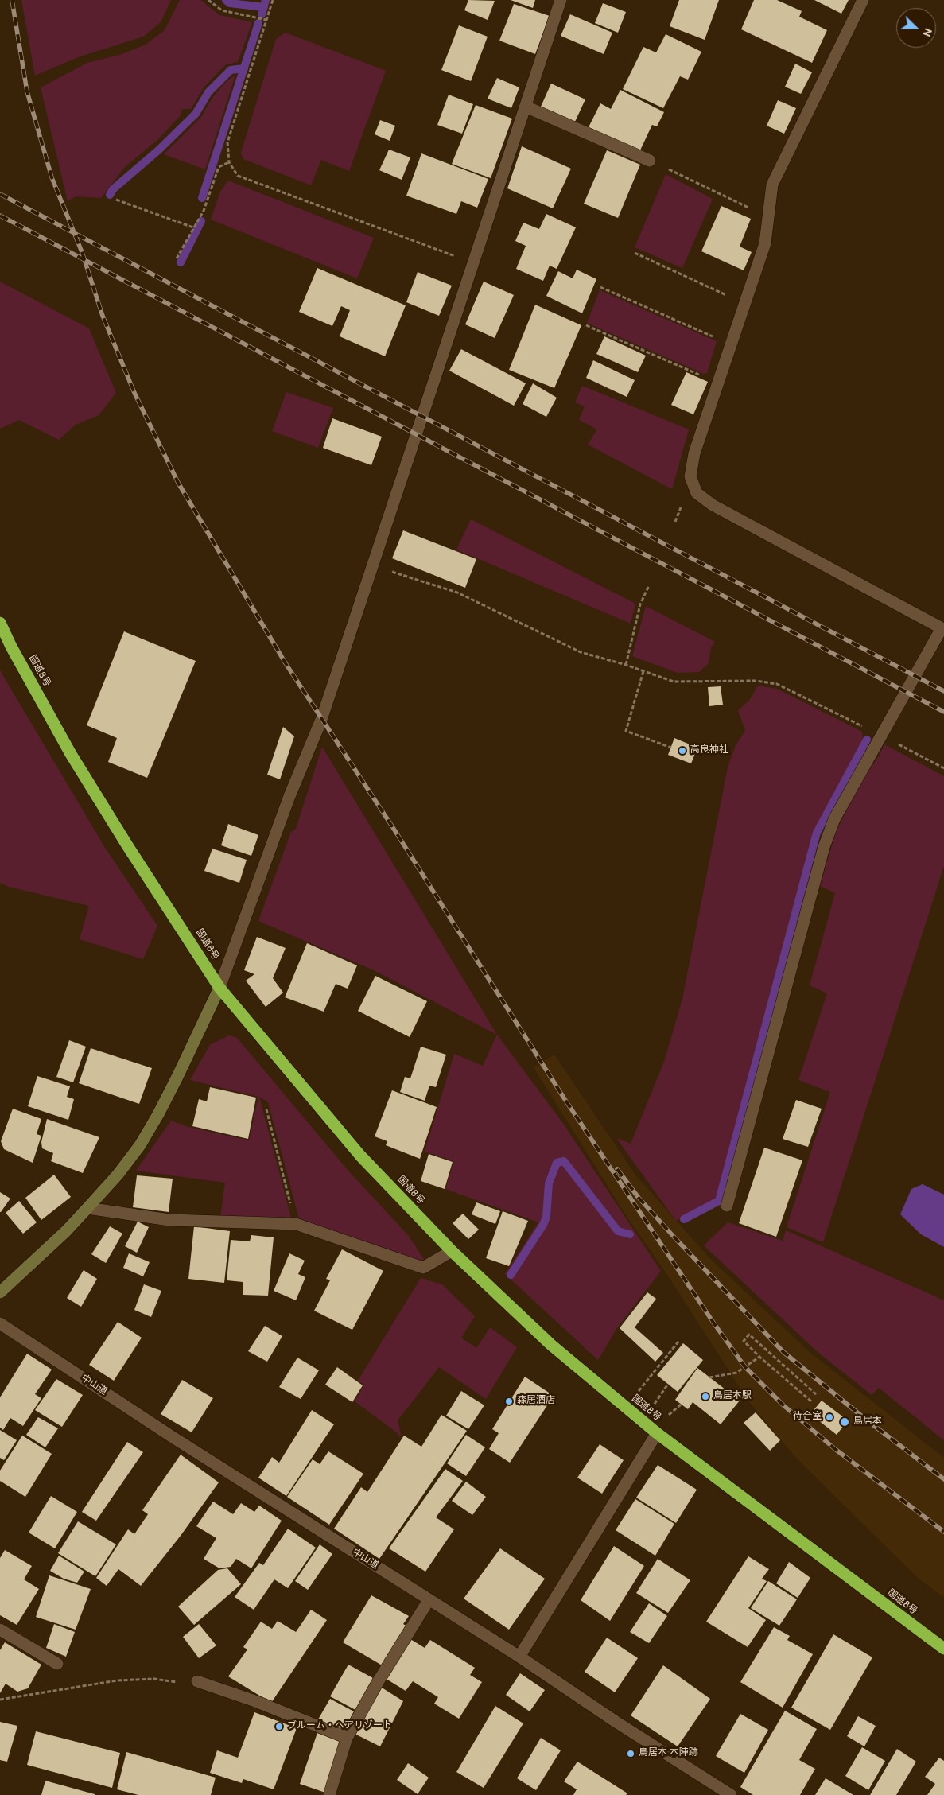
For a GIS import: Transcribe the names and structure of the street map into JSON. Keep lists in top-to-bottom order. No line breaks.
{"streets":{"highway":["国道8号"],"street":["中山道"]},"places":["高良神社","鳥居本駅","森居酒店","待合室","鳥居本","ブルーム・ヘアリゾート","鳥居本 本陣跡"],"north":"right"}
